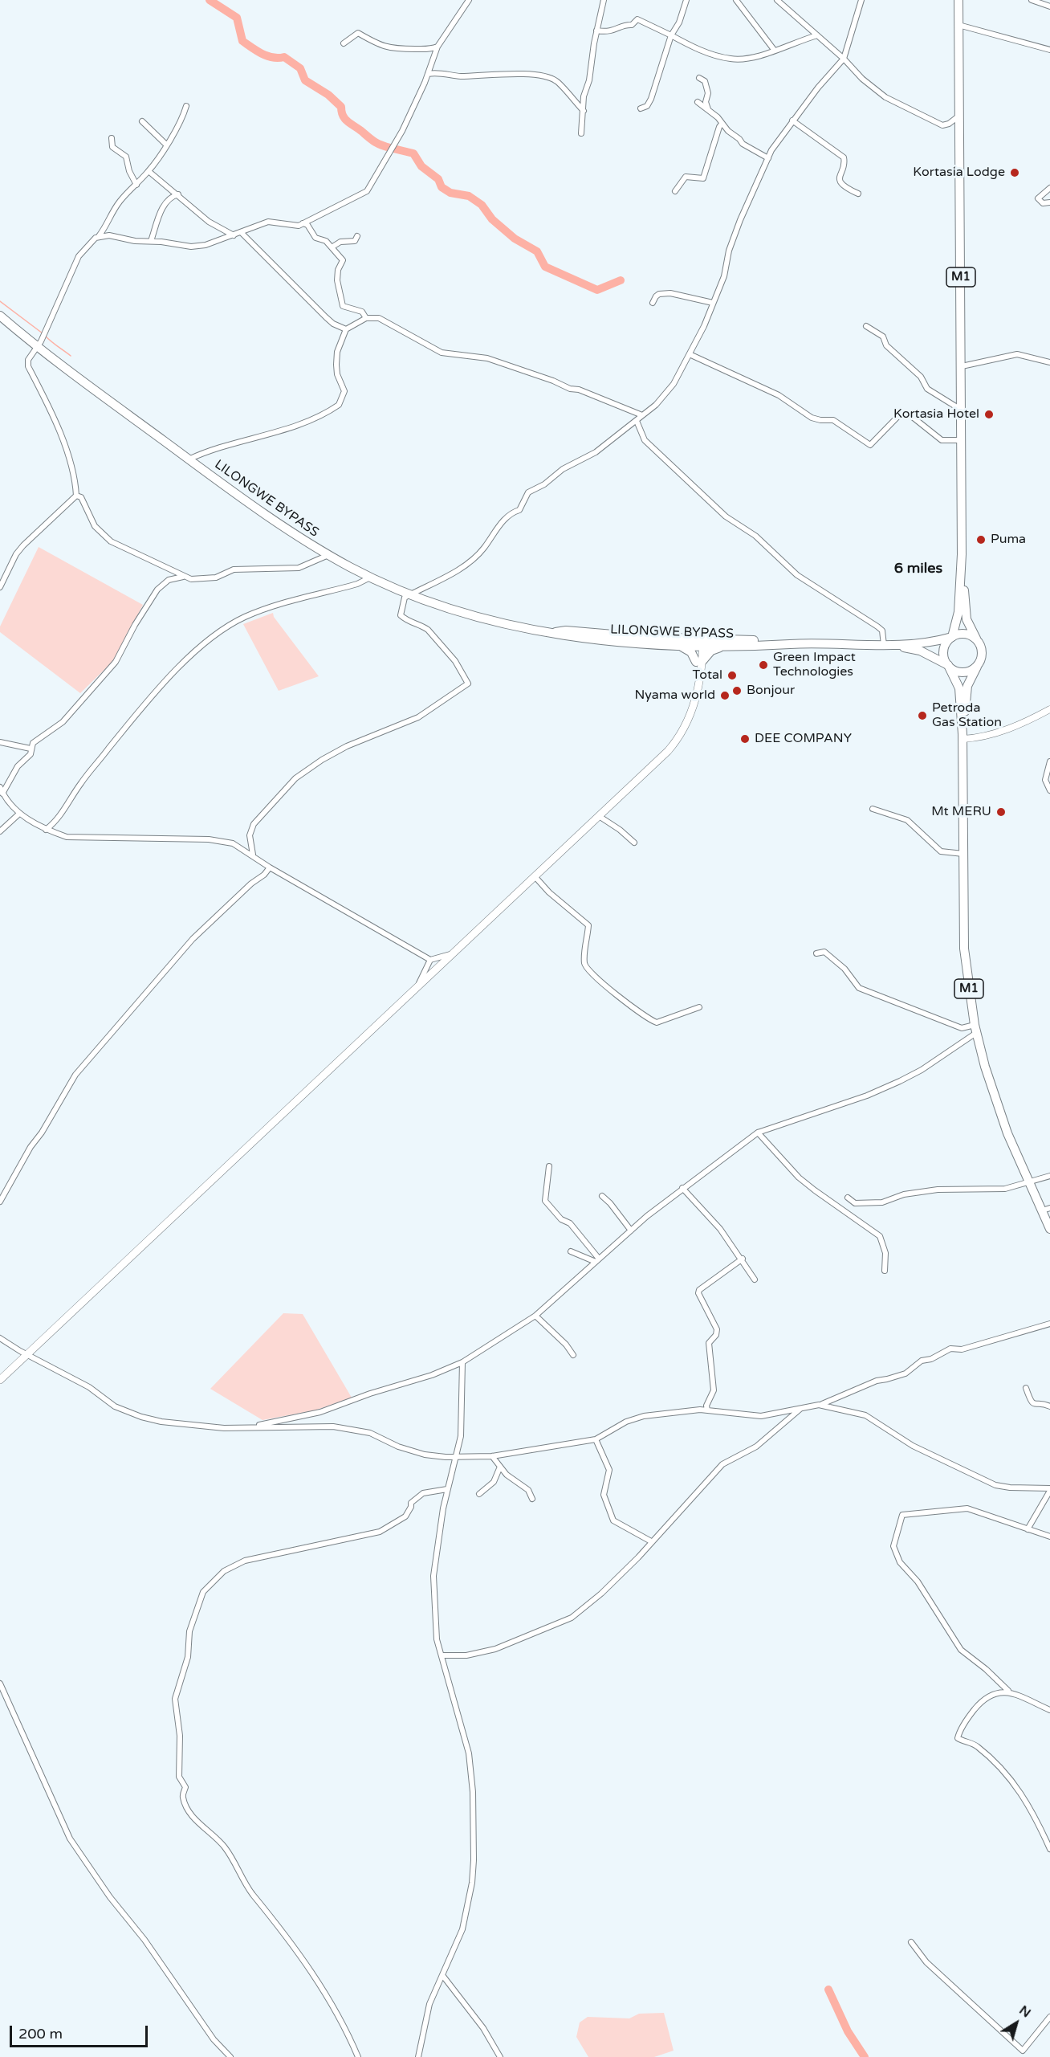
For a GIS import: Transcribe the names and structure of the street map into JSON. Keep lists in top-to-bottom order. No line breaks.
{"streets":{"main road":["M1","LILONGWE BYPASS"]},"crossings":[["M1","LILONGWE BYPASS"]],"districts":["6 miles"],"places":["Kortasia Lodge","Kortasia Hotel","Puma","Green Impact Technologies","Total","Bonjour","Nyama world","Petroda Gas Station","DEE COMPANY","Mt MERU"],"scale_bar":"200 m","north":"top right"}
